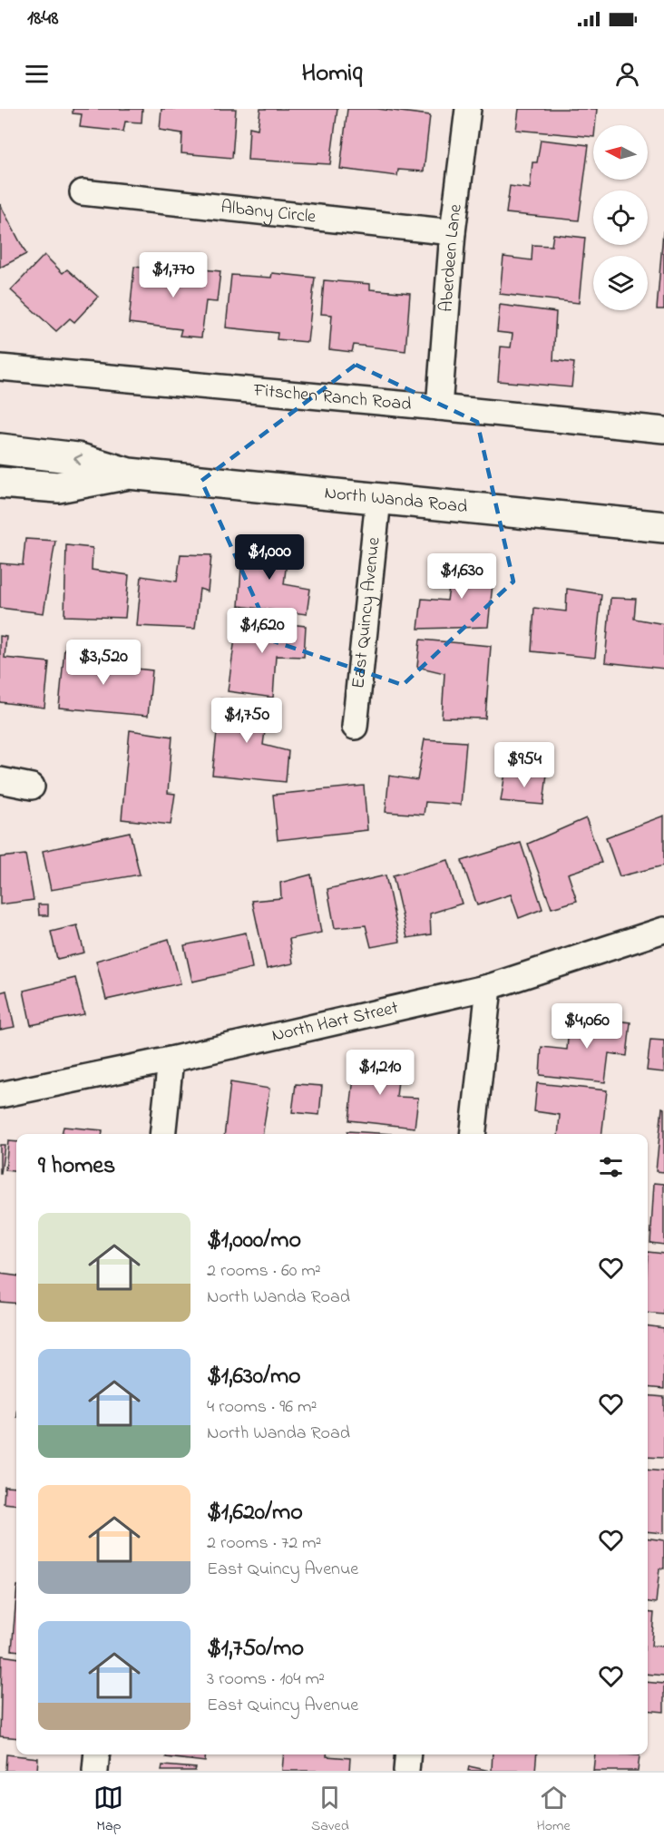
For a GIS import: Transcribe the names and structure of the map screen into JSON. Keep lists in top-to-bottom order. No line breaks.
{"streets":{"street":["Albany Circle","Aberdeen Lane","Fitschen Ranch Road","North Wanda Road","East Quincy Avenue","North Hart Street"]},"crossings":[["Albany Circle","Aberdeen Lane"],["Aberdeen Lane","Fitschen Ranch Road"],["North Wanda Road","East Quincy Avenue"]],"north":"left","page":{"status":"18:48","header":"Homiq","price":["$1,770","$1,000","$1,630","$1,620","$3,520","$1,750","$954","$4,060","$1,210"],"heading":"9 homes","list":[{"name":"$1,000/mo","note":"2 rooms · 60 m² · North Wanda Road"},{"name":"$1,630/mo","note":"4 rooms · 96 m² · North Wanda Road"},{"name":"$1,620/mo","note":"2 rooms · 72 m² · East Quincy Avenue"},{"name":"$1,750/mo","note":"3 rooms · 104 m² · East Quincy Avenue"}],"tabs":["Map","Saved","Home"]}}
